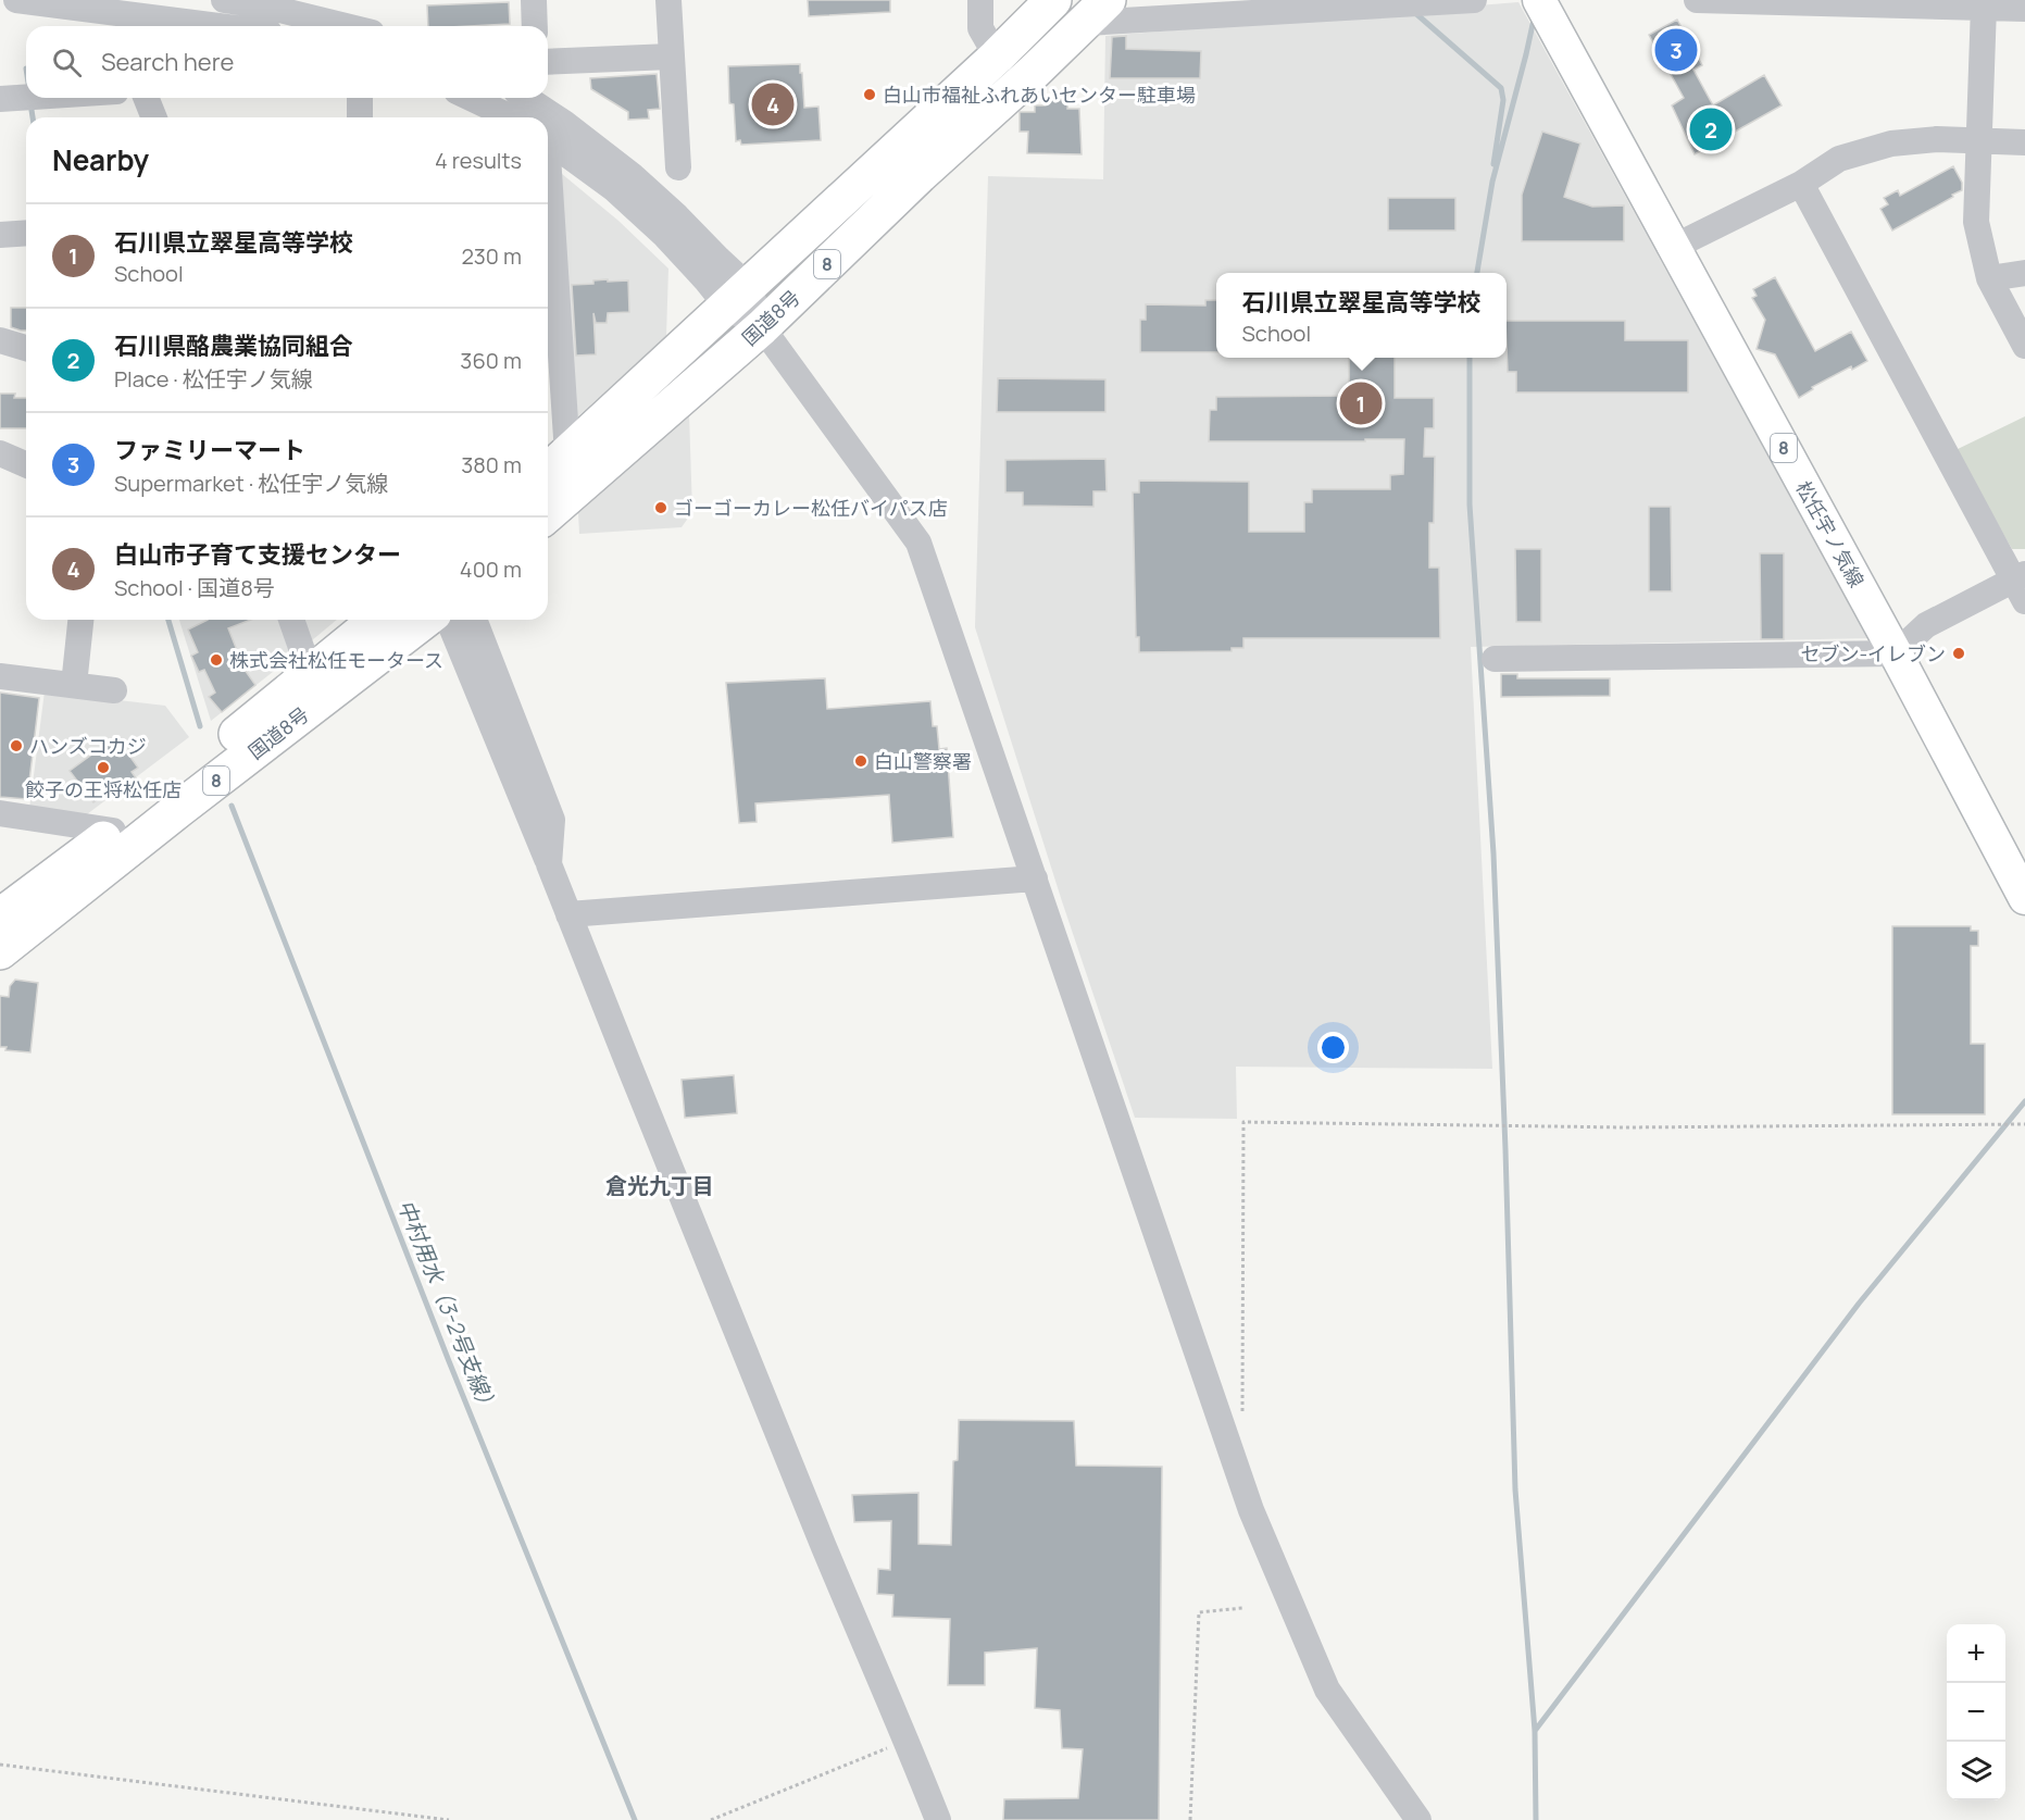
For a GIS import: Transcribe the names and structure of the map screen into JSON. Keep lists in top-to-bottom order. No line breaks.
{"streets":{"highway":["8","国道8号"],"main road":["松任宇ノ気線"]},"districts":["倉光九丁目"],"water":["中村用水（3-2号支線）"],"places":["白山市福祉ふれあいセンター駐車場","ゴーゴーカレー松任バイパス店","セブン-イレブン","株式会社松任モータース","ハンズコカジ","白山警察署","餃子の王将松任店"],"page":{"pins":["3","4","2","1"],"search":"Search here","heading":["Nearby","4 results"],"list":[{"mark":"1","name":"石川県立翠星高等学校","note":"School","value":"230 m"},{"mark":"2","name":"石川県酪農業協同組合","note":"Place · 松任宇ノ気線","value":"360 m"},{"mark":"3","name":"ファミリーマート","note":"Supermarket · 松任宇ノ気線","value":"380 m"},{"mark":"4","name":"白山市子育て支援センター","note":"School · 国道8号","value":"400 m"}],"popup":["石川県立翠星高等学校","School"],"map_buttons":["+","−"]}}
